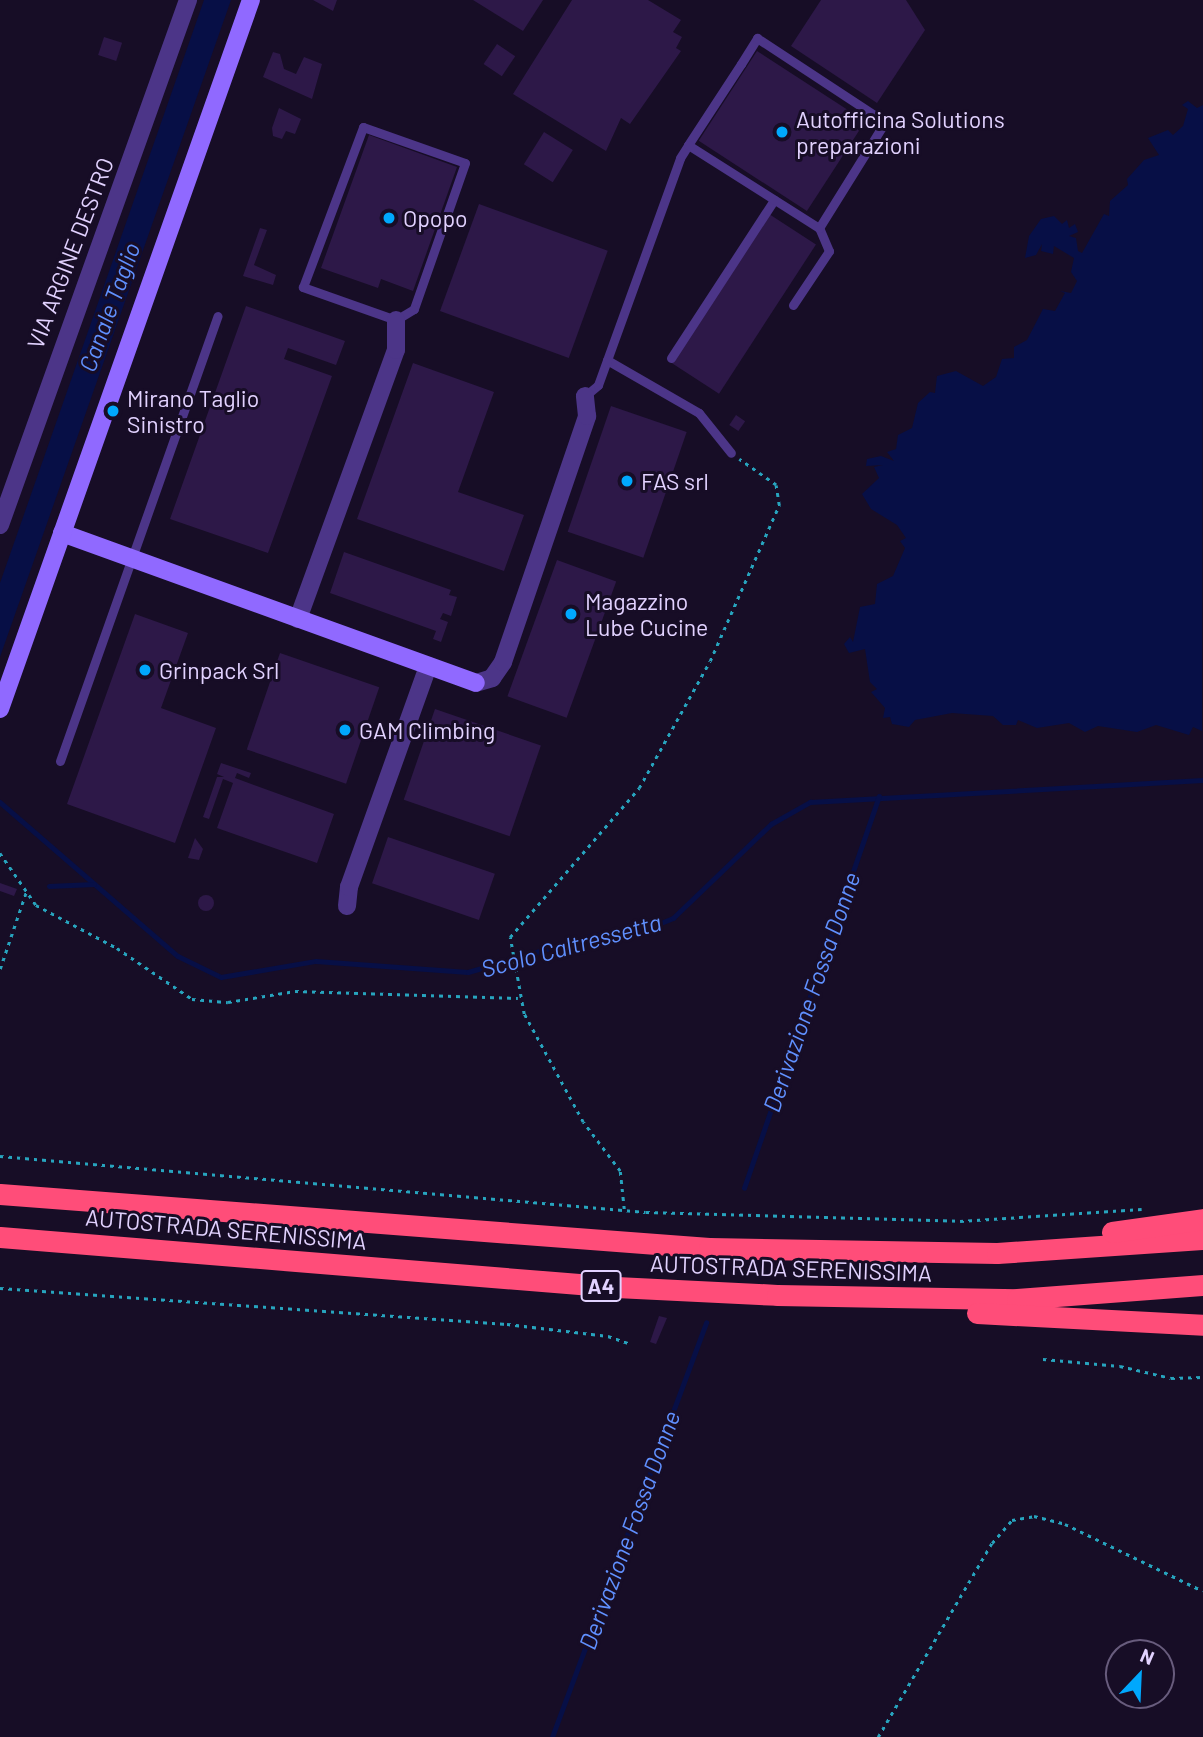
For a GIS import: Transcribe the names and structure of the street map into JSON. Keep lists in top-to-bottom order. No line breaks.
{"streets":{"highway":["AUTOSTRADA SERENISSIMA","A4"],"street":["VIA ARGINE DESTRO"]},"water":["Canale Taglio","Scolo Caltressetta","Derivazione Fossa Donne"],"places":["Autofficina Solutions preparazioni","Opopo","Mirano Taglio Sinistro","FAS srl","Magazzino Lube Cucine","Grinpack Srl","GAM Climbing"],"north":"top right"}
